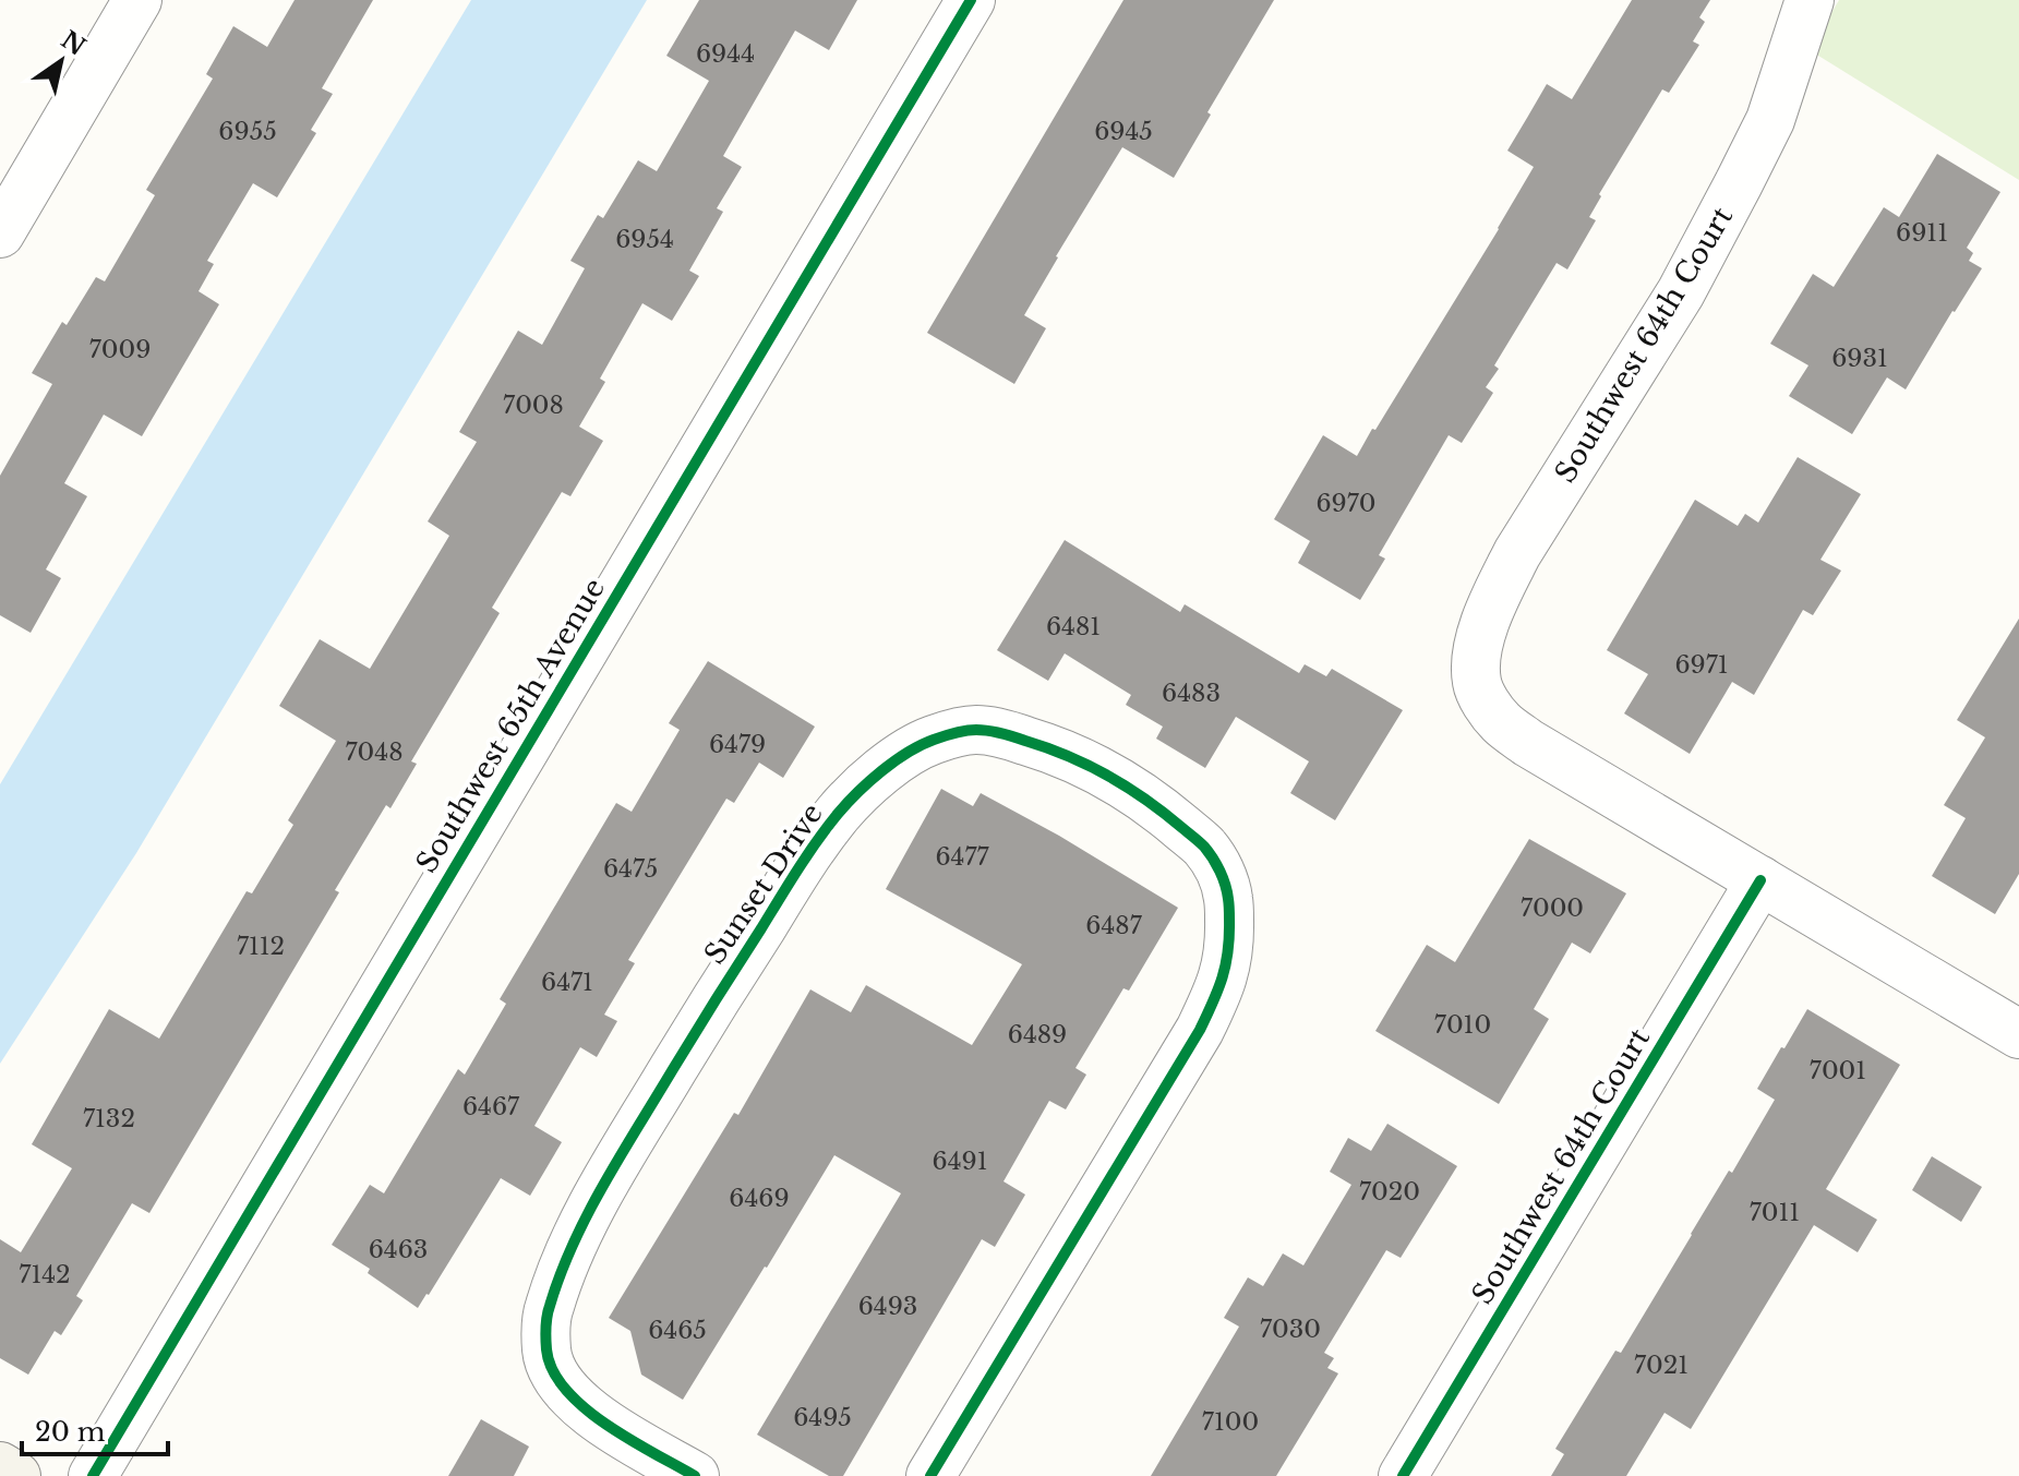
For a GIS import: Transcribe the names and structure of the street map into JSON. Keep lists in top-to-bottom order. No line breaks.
{"streets":{"street":["Southwest 64th Court","Southwest 65th Avenue","Sunset Drive"]},"house_numbers":["6944","6955","6945","6911","6954","7009","6931","7008","6970","6481","6971","6483","6479","7048","6477","6475","7000","6487","7112","6471","7010","6489","7001","6467","7132","6491","7020","6469","7011","6463","7142","6493","7030","6465","7021","6495","7100"],"scale_bar":"20 m","north":"top right"}
